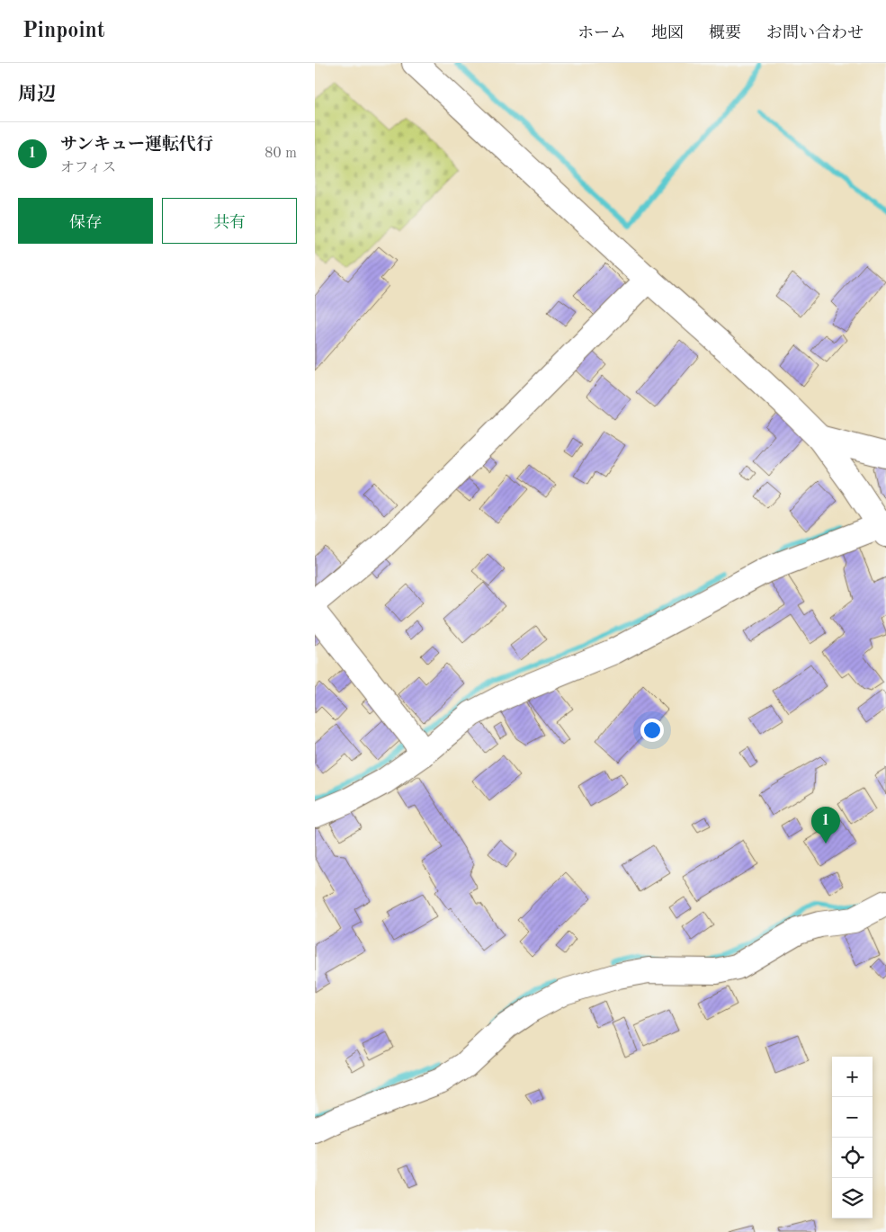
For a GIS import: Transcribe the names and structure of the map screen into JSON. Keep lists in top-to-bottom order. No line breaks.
{"page":{"header":"Pinpoint","nav":["ホーム","地図","概要","お問い合わせ"],"heading":"周辺","list":[{"mark":"1","name":"サンキュー運転代行","note":"オフィス","value":"80 m"}],"buttons":["保存","共有"],"pins":"1","map_buttons":["+","−"]}}
